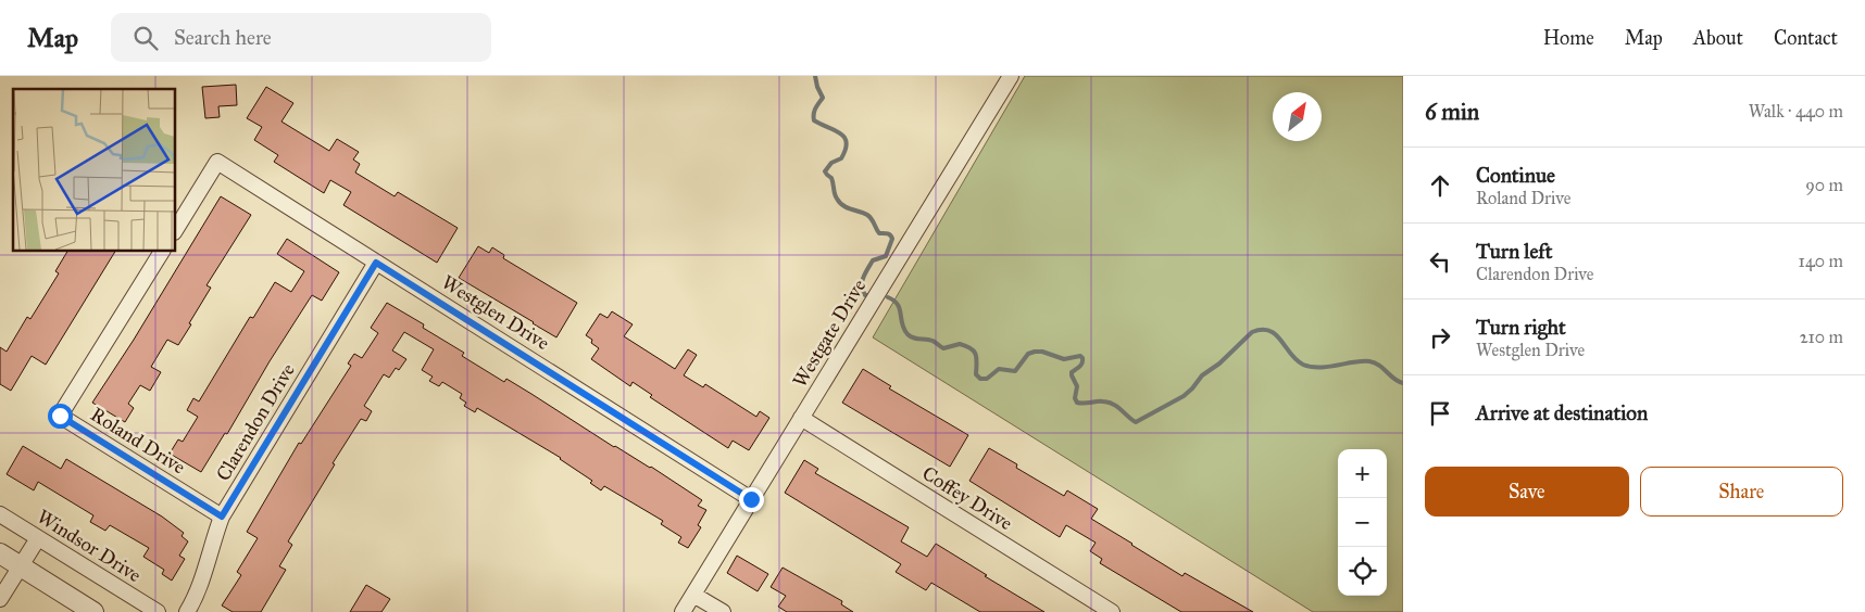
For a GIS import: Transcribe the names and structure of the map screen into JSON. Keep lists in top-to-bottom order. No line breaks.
{"streets":{"street":["Westglen Drive","Westgate Drive","Clarendon Drive","Roland Drive","Coffey Drive","Windsor Drive"]},"crossings":[["Westglen Drive","Westgate Drive"],["Westglen Drive","Clarendon Drive"],["Westgate Drive","Coffey Drive"],["Clarendon Drive","Roland Drive"]],"north":"top right","page":{"header":"Map","search":"Search here","nav":["Home","Map","About","Contact"],"heading":["6 min","Walk · 440 m"],"list":[["Continue","Roland Drive","90 m"],["Turn left","Clarendon Drive","140 m"],["Turn right","Westglen Drive","210 m"],"Arrive at destination"],"map_buttons":["+","−"],"buttons":["Save","Share"]}}
